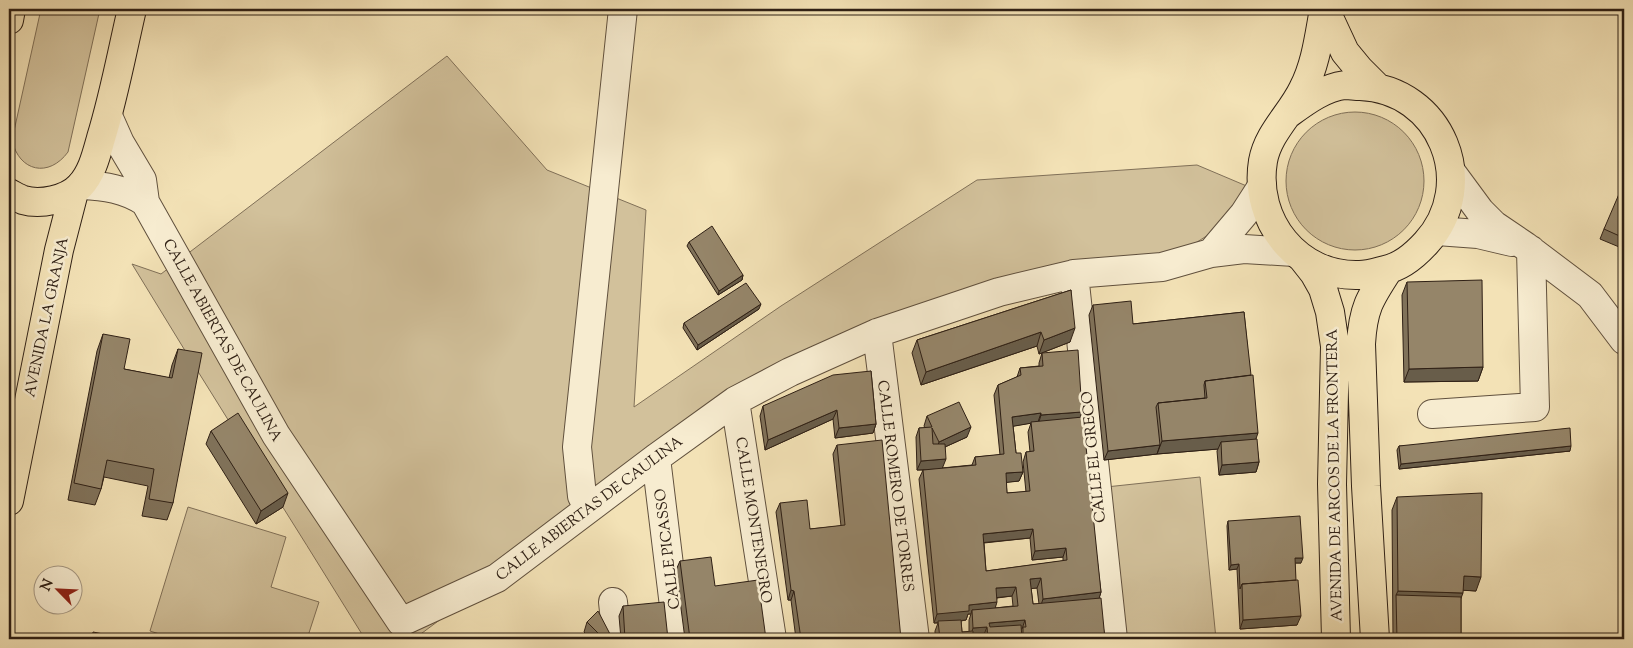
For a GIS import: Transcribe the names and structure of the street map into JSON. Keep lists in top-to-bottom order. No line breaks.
{"streets":{"main road":["AVENIDA LA GRANJA","AVENIDA DE ARCOS DE LA FRONTERA"],"street":["CALLE ABIERTAS DE CAULINA","CALLE EL GRECO","CALLE ROMERO DE TORRES","CALLE MONTENEGRO","CALLE PICASSO"]},"crossings":[["AVENIDA LA GRANJA","CALLE ABIERTAS DE CAULINA"],["CALLE ABIERTAS DE CAULINA","CALLE EL GRECO"],["CALLE ABIERTAS DE CAULINA","AVENIDA DE ARCOS DE LA FRONTERA"],["CALLE ABIERTAS DE CAULINA","CALLE ROMERO DE TORRES"],["CALLE ABIERTAS DE CAULINA","CALLE MONTENEGRO"],["CALLE ABIERTAS DE CAULINA","CALLE PICASSO"]],"north":"top left"}
